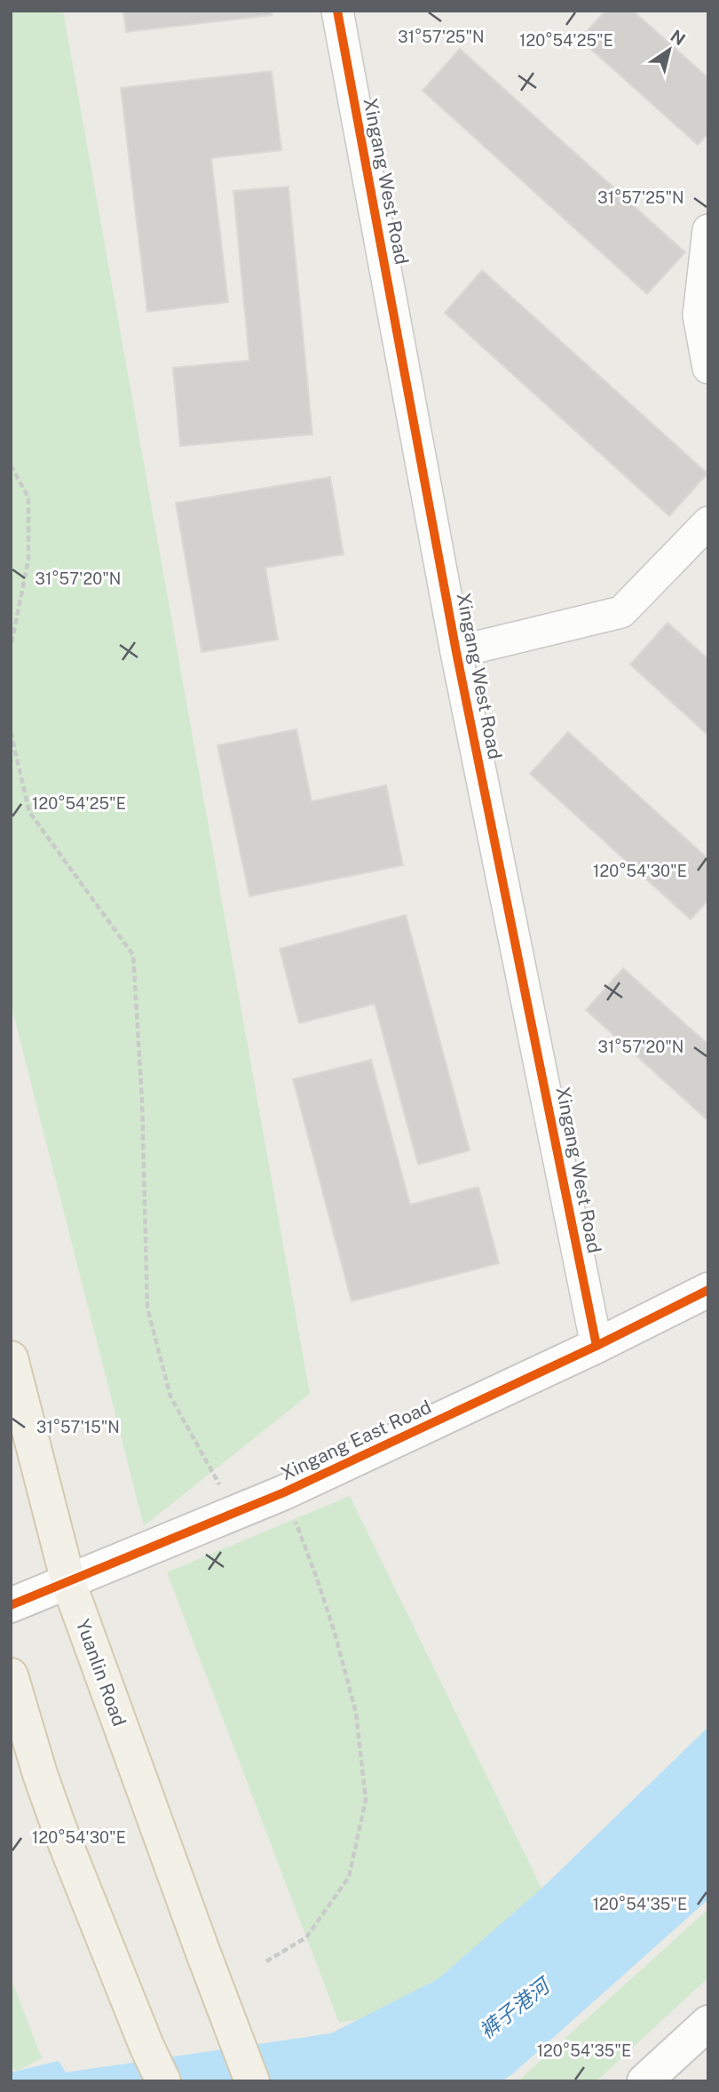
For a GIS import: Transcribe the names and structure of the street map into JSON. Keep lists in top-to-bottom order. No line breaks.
{"streets":{"main road":["Yuanlin Road"],"street":["Xingang West Road","Xingang East Road"]},"crossings":[["Xingang West Road","Xingang East Road"],["Xingang East Road","Yuanlin Road"]],"water":["裤子港河"],"north":"top right","coordinates":["31°57'25\"N","120°54'25\"E","31°57'20\"N","120°54'30\"E","31°57'15\"N","120°54'35\"E"]}
